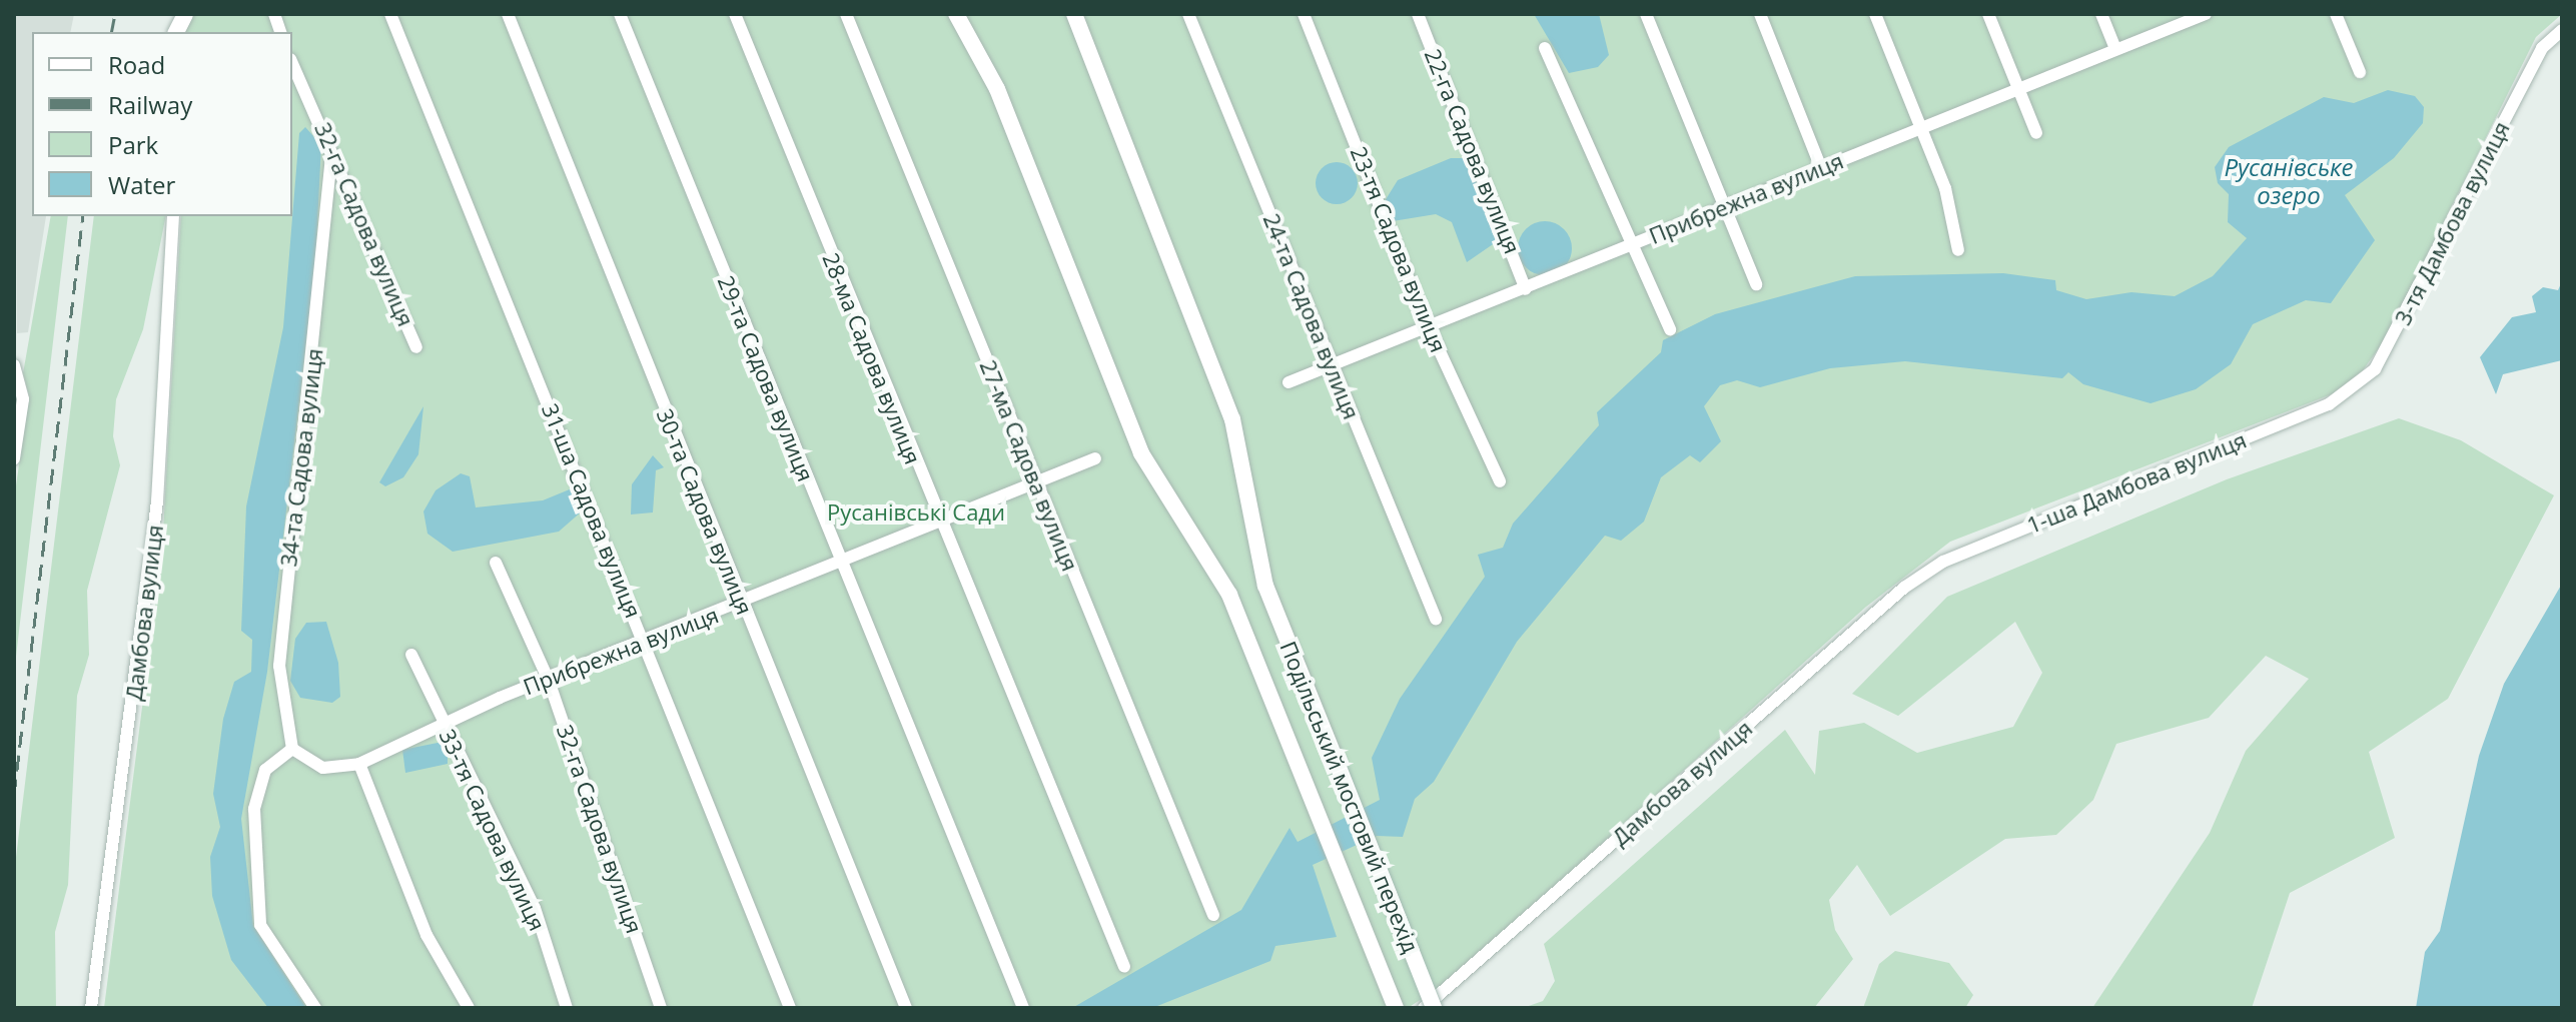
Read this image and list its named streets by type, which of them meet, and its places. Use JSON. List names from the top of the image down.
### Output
{
  "streets": {
    "main road": ["Подільський мостовий перехід"],
    "street": [
      "22-га Садова вулиця",
      "Прибрежна вулиця",
      "3-тя Дамбова вулиця",
      "32-га Садова вулиця",
      "23-тя Садова вулиця",
      "24-та Садова вулиця",
      "28-ма Садова вулиця",
      "29-та Садова вулиця",
      "34-та Садова вулиця",
      "27-ма Садова вулиця",
      "1-ша Дамбова вулиця",
      "31-ша Садова вулиця",
      "30-та Садова вулиця",
      "Дамбова вулиця",
      "33-тя Садова вулиця"
    ]
  },
  "crossings": [
    ["22-га Садова вулиця", "Прибрежна вулиця"],
    ["Прибрежна вулиця", "32-га Садова вулиця"],
    ["Прибрежна вулиця", "23-тя Садова вулиця"],
    ["Прибрежна вулиця", "24-та Садова вулиця"],
    ["Прибрежна вулиця", "28-ма Садова вулиця"],
    ["Прибрежна вулиця", "29-та Садова вулиця"],
    ["Прибрежна вулиця", "34-та Садова вулиця"],
    ["Прибрежна вулиця", "27-ма Садова вулиця"],
    ["Прибрежна вулиця", "31-ша Садова вулиця"],
    ["Прибрежна вулиця", "30-та Садова вулиця"],
    ["Прибрежна вулиця", "33-тя Садова вулиця"],
    ["3-тя Дамбова вулиця", "1-ша Дамбова вулиця"],
    ["32-га Садова вулиця", "34-та Садова вулиця"],
    ["1-ша Дамбова вулиця", "Дамбова вулиця"]
  ],
  "water": ["Русанівське озеро"],
  "parks": ["Русанівські Сади"],
  "legend": [
    "Road",
    "Railway",
    "Park",
    "Water"
  ]
}
